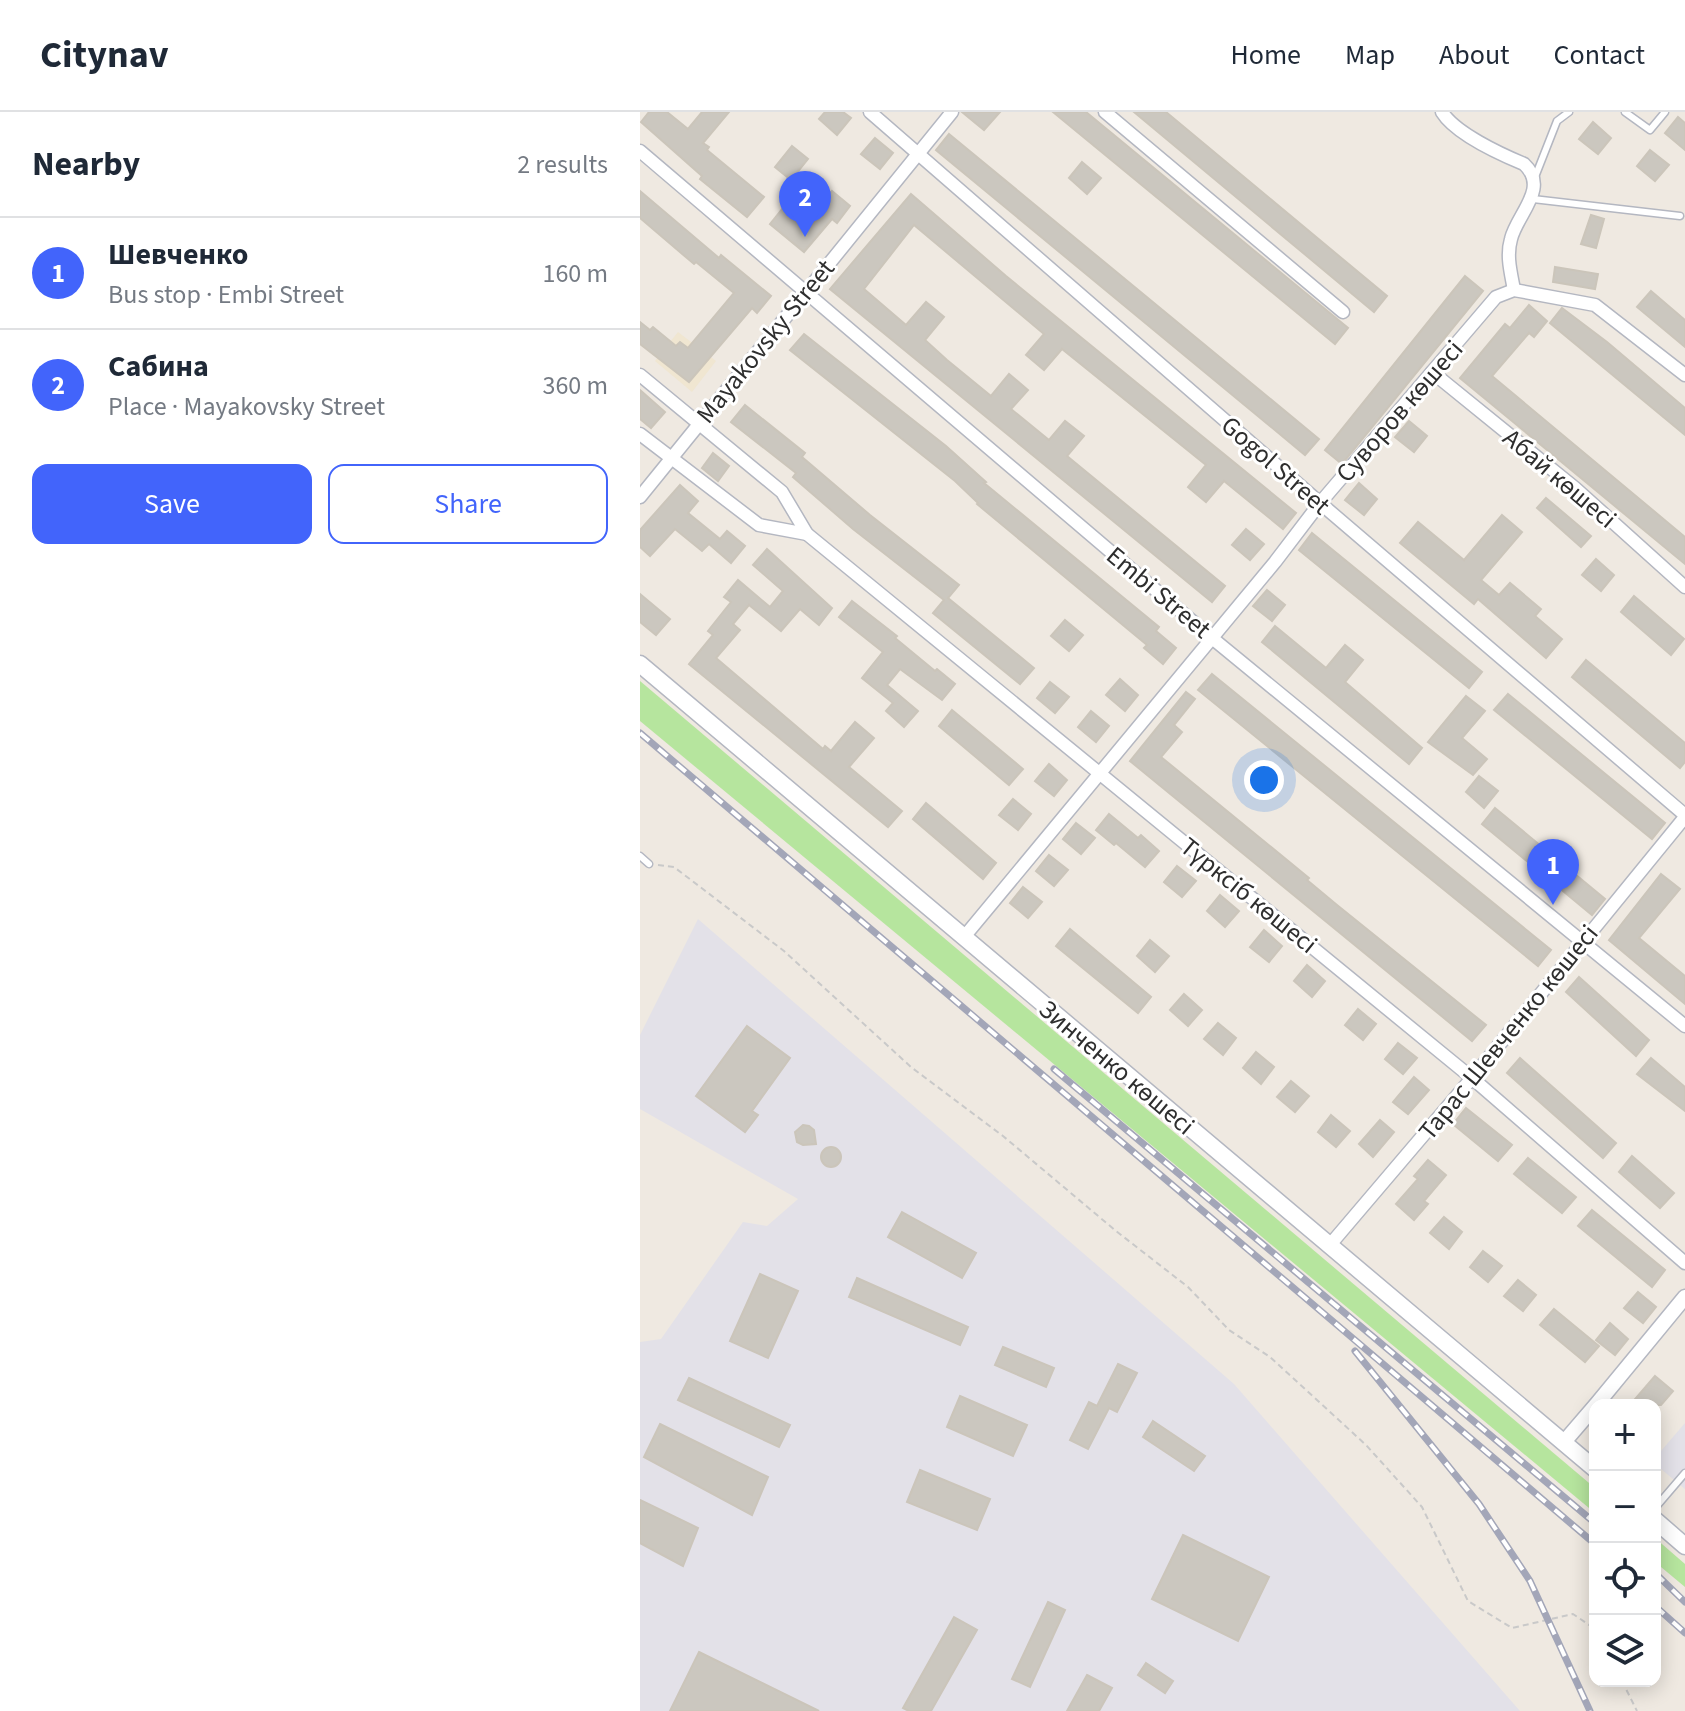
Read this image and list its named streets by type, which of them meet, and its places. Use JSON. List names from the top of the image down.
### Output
{
  "streets": {
    "main road": ["Зинченко көшесі"],
    "street": [
      "Mayakovsky Street",
      "Суворов көшесі",
      "Gogol Street",
      "Абай көшесі",
      "Embi Street",
      "Түрксіб көшесі",
      "Тарас Шевченко көшесі"
    ]
  },
  "crossings": [
    ["Mayakovsky Street", "Gogol Street"],
    ["Mayakovsky Street", "Embi Street"],
    ["Mayakovsky Street", "Түрксіб көшесі"],
    ["Суворов көшесі", "Gogol Street"],
    ["Суворов көшесі", "Абай көшесі"],
    ["Суворов көшесі", "Embi Street"],
    ["Суворов көшесі", "Түрксіб көшесі"],
    ["Суворов көшесі", "Зинченко көшесі"],
    ["Gogol Street", "Тарас Шевченко көшесі"],
    ["Embi Street", "Тарас Шевченко көшесі"],
    ["Түрксіб көшесі", "Тарас Шевченко көшесі"],
    ["Тарас Шевченко көшесі", "Зинченко көшесі"]
  ],
  "page": {
    "header": "Citynav",
    "nav": [
      "Home",
      "Map",
      "About",
      "Contact"
    ],
    "heading": ["Nearby", "2 results"],
    "pins": ["2", "1"],
    "list": [
      {
        "mark": "1",
        "name": "Шевченко",
        "note": "Bus stop · Embi Street",
        "value": "160 m"
      },
      {
        "mark": "2",
        "name": "Сабина",
        "note": "Place · Mayakovsky Street",
        "value": "360 m"
      }
    ],
    "buttons": ["Save", "Share"],
    "map_buttons": ["+", "−"]
  }
}
